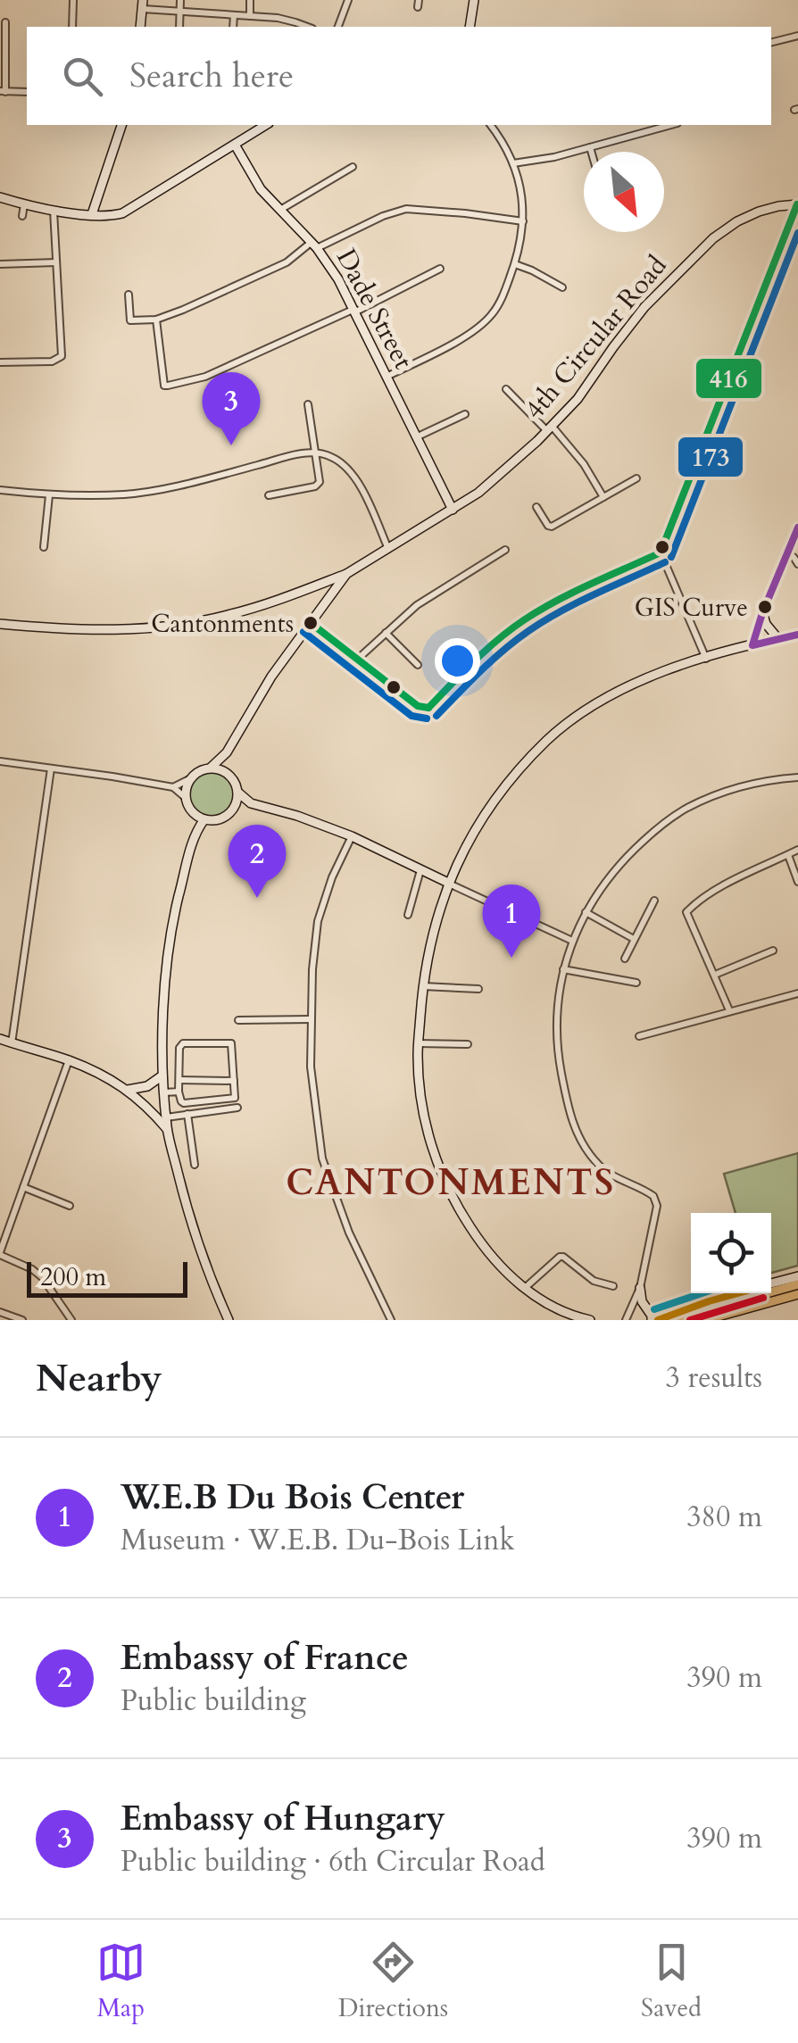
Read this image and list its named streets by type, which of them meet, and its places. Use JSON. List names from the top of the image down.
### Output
{
  "streets": {
    "street": ["Dade Street", "4th Circular Road"]
  },
  "crossings": [
    ["Dade Street", "4th Circular Road"]
  ],
  "districts": ["CANTONMENTS"],
  "places": ["GIS Curve", "Cantonments"],
  "lines": [
    "transit line 416",
    "transit line 173",
    "transit line 2",
    "transit line 3"
  ],
  "scale_bar": "200 m",
  "north": "bottom right",
  "page": {
    "search": "Search here",
    "pins": ["3", "2", "1"],
    "scale": "200 m",
    "heading": ["Nearby", "3 results"],
    "list": [
      {
        "mark": "1",
        "name": "W.E.B Du Bois Center",
        "note": "Museum · W.E.B. Du-Bois Link",
        "value": "380 m"
      },
      {
        "mark": "2",
        "name": "Embassy of France",
        "note": "Public building",
        "value": "390 m"
      },
      {
        "mark": "3",
        "name": "Embassy of Hungary",
        "note": "Public building · 6th Circular Road",
        "value": "390 m"
      }
    ],
    "nav": ["Map", "Directions", "Saved"]
  }
}
